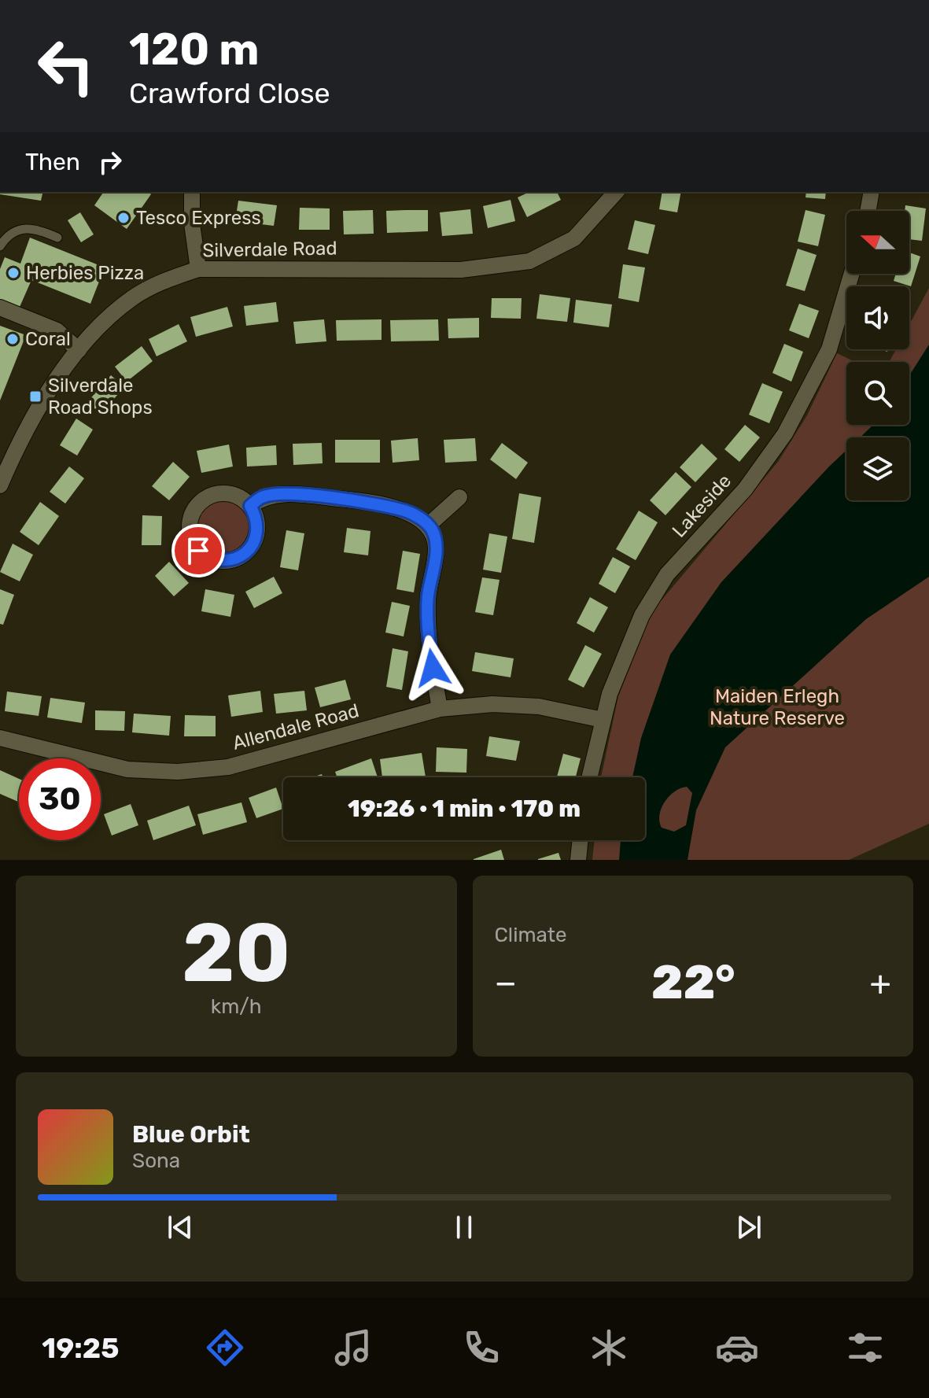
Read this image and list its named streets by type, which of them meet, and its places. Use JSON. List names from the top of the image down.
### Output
{
  "streets": {
    "street": ["Silverdale Road", "Lakeside", "Allendale Road"]
  },
  "crossings": [
    ["Lakeside", "Allendale Road"]
  ],
  "parks": ["Maiden Erlegh Nature Reserve"],
  "places": {
    "other": ["Tesco Express", "Herbies Pizza", "Coral"],
    "transit": ["Silverdale Road Shops"]
  },
  "north": "left",
  "page": {
    "turn": ["120 m", "Crawford Close"],
    "then": "Then",
    "limit": "30",
    "trip": "19:26 · 1 min · 170 m",
    "tile": [
      ["20", "km/h"],
      "Climate"
    ],
    "heat": ["−", "22°", "+"],
    "song": ["Blue Orbit", "Sona"],
    "tabs": "19:25"
  }
}
